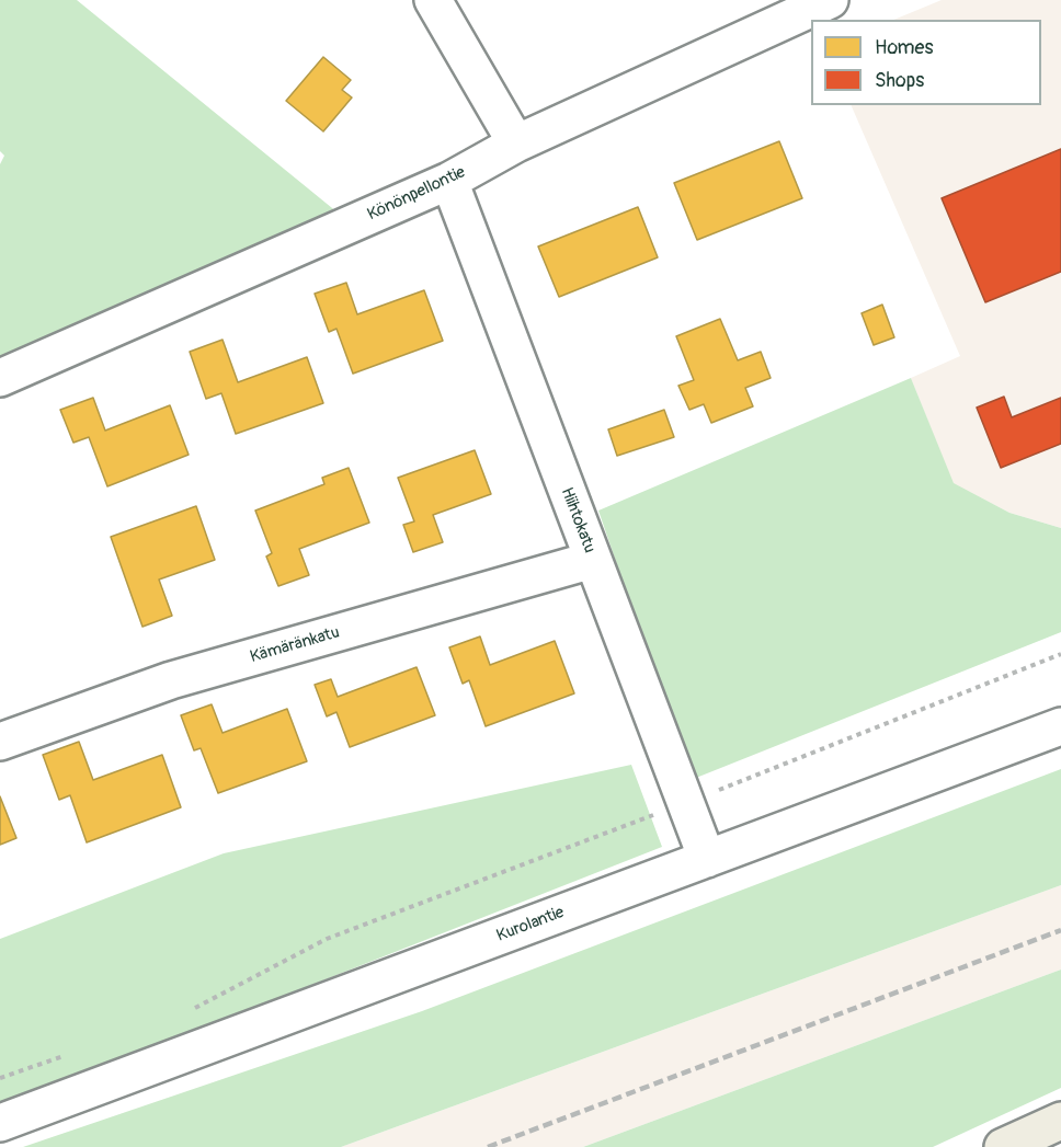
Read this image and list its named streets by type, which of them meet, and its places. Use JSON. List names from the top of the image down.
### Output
{
  "streets": {
    "street": [
      "Könönpellontie",
      "Hiihtokatu",
      "Kämäränkatu",
      "Kurolantie"
    ]
  },
  "crossings": [
    ["Könönpellontie", "Hiihtokatu"],
    ["Hiihtokatu", "Kämäränkatu"],
    ["Hiihtokatu", "Kurolantie"]
  ],
  "legend": ["Homes", "Shops"]
}
